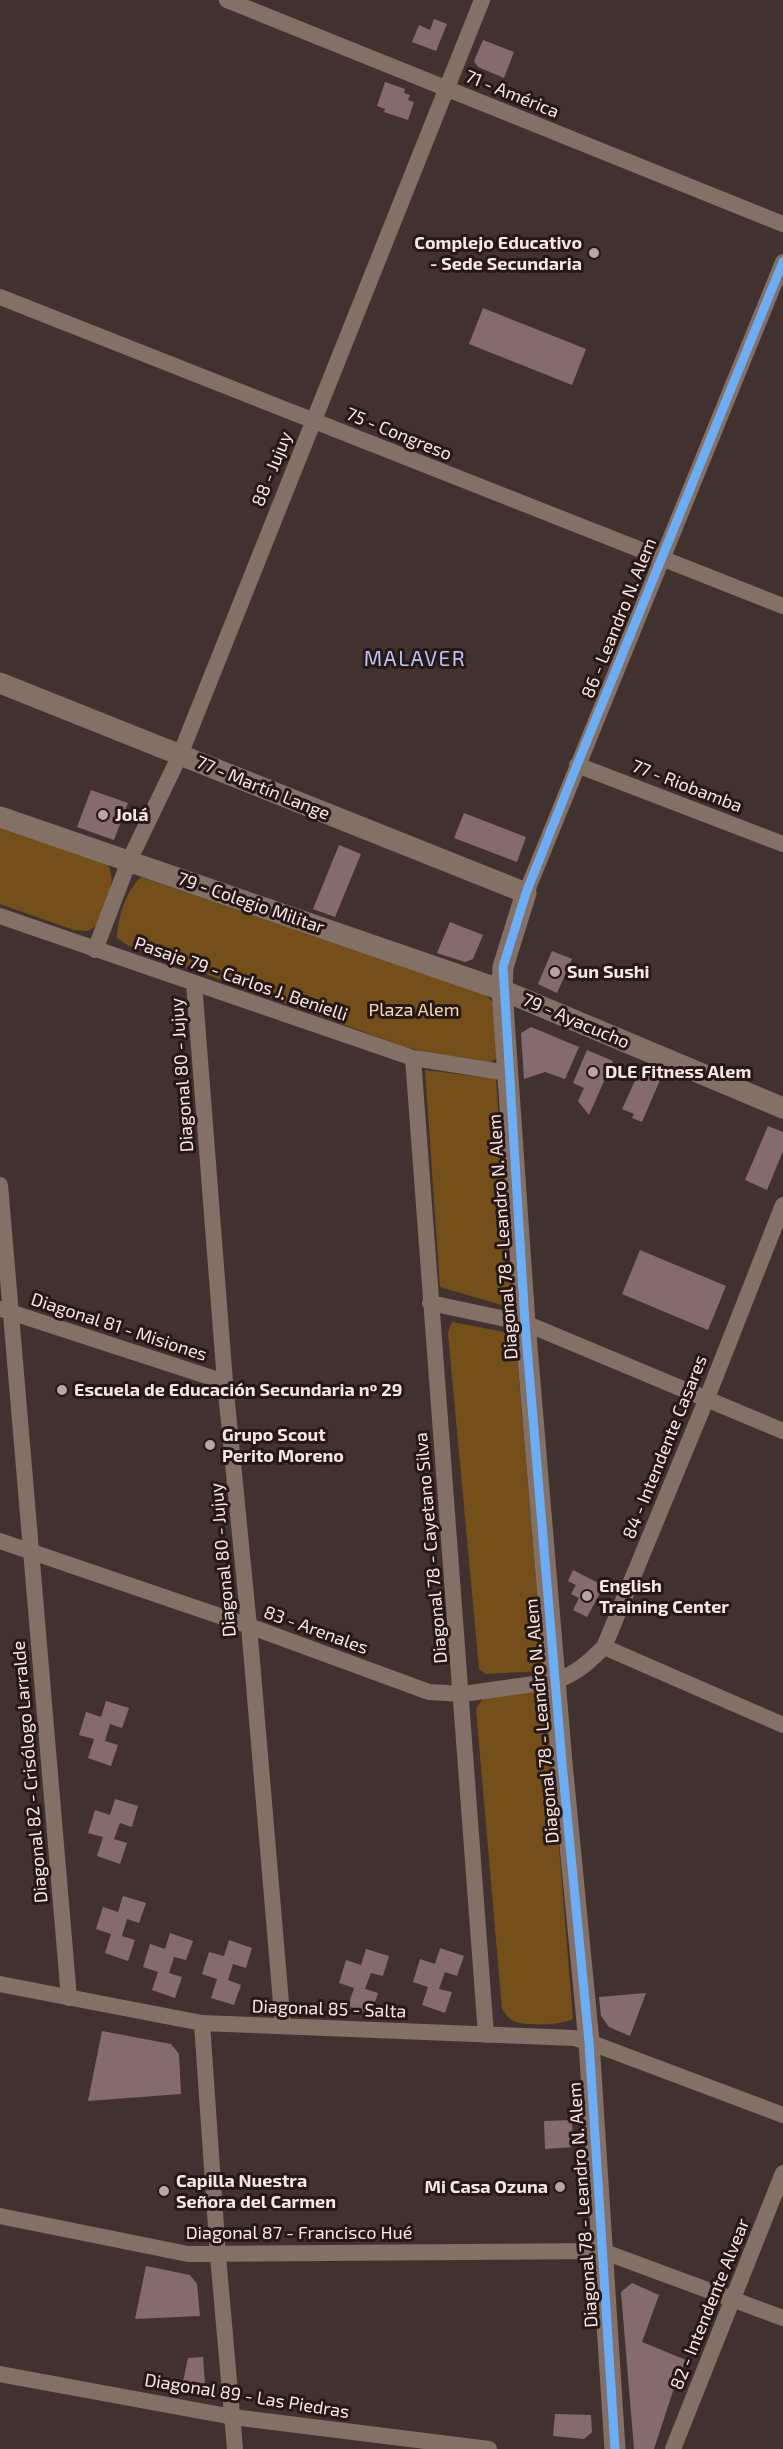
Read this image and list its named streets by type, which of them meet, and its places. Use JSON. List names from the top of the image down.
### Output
{
  "streets": {
    "street": [
      "71 - América",
      "75 - Congreso",
      "88 - Jujuy",
      "86 - Leandro N. Alem",
      "77 - Riobamba",
      "77 - Martín Lange",
      "79 - Colegio Militar",
      "Pasaje 79 - Carlos J. Benielli",
      "79 - Ayacucho",
      "Diagonal 80 - Jujuy",
      "Diagonal 78 - Leandro N. Alem",
      "Diagonal 81 - Misiones",
      "84 - Intendente Casares",
      "Diagonal 78 - Cayetano Silva",
      "83 - Arenales",
      "Diagonal 82 - Crisólogo Larralde",
      "Diagonal 85 - Salta",
      "Diagonal 87 - Francisco Hué",
      "82 - Intendente Alvear",
      "Diagonal 89 - Las Piedras"
    ]
  },
  "crossings": [
    ["71 - América", "88 - Jujuy"],
    ["75 - Congreso", "88 - Jujuy"],
    ["75 - Congreso", "86 - Leandro N. Alem"],
    ["88 - Jujuy", "77 - Martín Lange"],
    ["88 - Jujuy", "79 - Colegio Militar"],
    ["88 - Jujuy", "Pasaje 79 - Carlos J. Benielli"],
    ["86 - Leandro N. Alem", "77 - Riobamba"],
    ["86 - Leandro N. Alem", "77 - Martín Lange"],
    ["86 - Leandro N. Alem", "79 - Colegio Militar"],
    ["86 - Leandro N. Alem", "79 - Ayacucho"],
    ["86 - Leandro N. Alem", "Diagonal 78 - Leandro N. Alem"],
    ["79 - Colegio Militar", "79 - Ayacucho"],
    ["79 - Colegio Militar", "Diagonal 78 - Leandro N. Alem"],
    ["Pasaje 79 - Carlos J. Benielli", "Diagonal 80 - Jujuy"],
    ["Pasaje 79 - Carlos J. Benielli", "Diagonal 78 - Leandro N. Alem"],
    ["Pasaje 79 - Carlos J. Benielli", "Diagonal 78 - Cayetano Silva"],
    ["79 - Ayacucho", "Diagonal 78 - Leandro N. Alem"],
    ["Diagonal 80 - Jujuy", "Diagonal 81 - Misiones"],
    ["Diagonal 80 - Jujuy", "83 - Arenales"],
    ["Diagonal 80 - Jujuy", "Diagonal 85 - Salta"],
    ["Diagonal 78 - Leandro N. Alem", "84 - Intendente Casares"],
    ["Diagonal 78 - Leandro N. Alem", "83 - Arenales"],
    ["Diagonal 78 - Leandro N. Alem", "Diagonal 85 - Salta"],
    ["Diagonal 78 - Leandro N. Alem", "Diagonal 87 - Francisco Hué"],
    ["Diagonal 81 - Misiones", "Diagonal 82 - Crisólogo Larralde"],
    ["84 - Intendente Casares", "83 - Arenales"],
    ["Diagonal 78 - Cayetano Silva", "83 - Arenales"],
    ["Diagonal 78 - Cayetano Silva", "Diagonal 85 - Salta"],
    ["83 - Arenales", "Diagonal 82 - Crisólogo Larralde"],
    ["Diagonal 82 - Crisólogo Larralde", "Diagonal 85 - Salta"]
  ],
  "districts": ["MALAVER"],
  "parks": ["Plaza Alem"],
  "places": [
    "Complejo Educativo - Sede Secundaria",
    "Jolá",
    "Sun Sushi",
    "DLE Fitness Alem",
    "Escuela de Educación Secundaria nº 29",
    "Grupo Scout Perito Moreno",
    "English Training Center",
    "Mi Casa Ozuna",
    "Capilla Nuestra Señora del Carmen"
  ]
}
